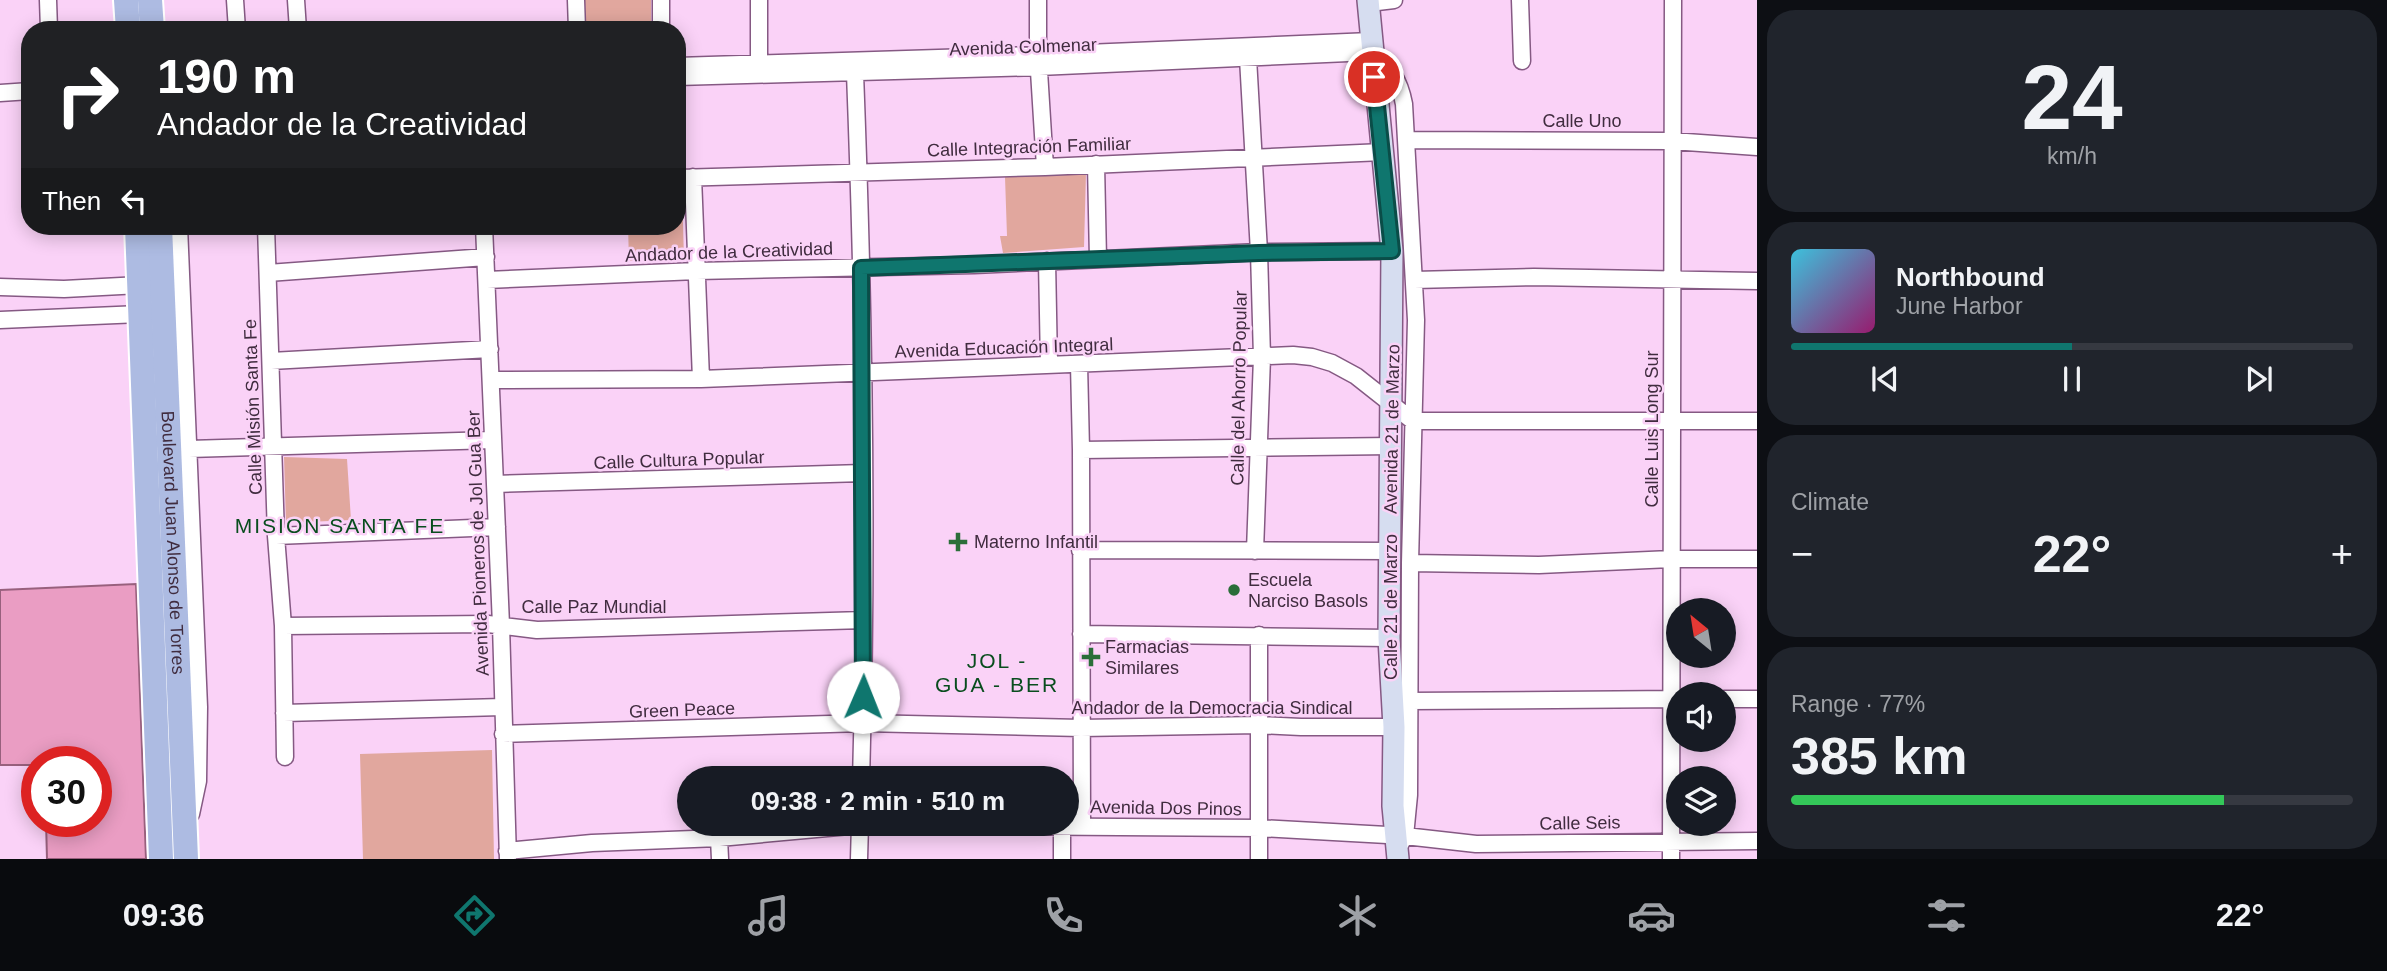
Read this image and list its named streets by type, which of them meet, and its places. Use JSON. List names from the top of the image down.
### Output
{
  "streets": {
    "main road": ["Boulevard Juan Alonso de Torres"],
    "street": [
      "Avenida Colmenar",
      "Calle Uno",
      "Calle Integración Familiar",
      "Andador de la Creatividad",
      "Avenida Educación Integral",
      "Calle del Ahorro Popular",
      "Calle Misión Santa Fe",
      "Avenida 21 de Marzo",
      "Calle Luis Long Sur",
      "Calle Cultura Popular",
      "Avenida Pioneros de Jol Gua Ber",
      "Calle Paz Mundial",
      "Calle 21 de Marzo",
      "Andador de la Democracia Sindical",
      "Green Peace",
      "Avenida Dos Pinos",
      "Calle Seis"
    ]
  },
  "crossings": [
    ["Avenida Colmenar", "Calle del Ahorro Popular"],
    ["Avenida Colmenar", "Avenida 21 de Marzo"],
    ["Avenida Colmenar", "Calle 21 de Marzo"],
    ["Calle Uno", "Calle Luis Long Sur"],
    ["Calle Uno", "Calle 21 de Marzo"],
    ["Calle Integración Familiar", "Calle del Ahorro Popular"],
    ["Calle Integración Familiar", "Avenida 21 de Marzo"],
    ["Andador de la Creatividad", "Calle del Ahorro Popular"],
    ["Andador de la Creatividad", "Avenida 21 de Marzo"],
    ["Andador de la Creatividad", "Avenida Pioneros de Jol Gua Ber"],
    ["Avenida Educación Integral", "Calle del Ahorro Popular"],
    ["Avenida Educación Integral", "Avenida 21 de Marzo"],
    ["Avenida Educación Integral", "Avenida Pioneros de Jol Gua Ber"],
    ["Avenida Educación Integral", "Calle 21 de Marzo"],
    ["Calle Misión Santa Fe", "Calle Paz Mundial"],
    ["Avenida 21 de Marzo", "Calle 21 de Marzo"],
    ["Avenida 21 de Marzo", "Andador de la Democracia Sindical"],
    ["Avenida 21 de Marzo", "Avenida Dos Pinos"],
    ["Avenida 21 de Marzo", "Calle Seis"],
    ["Calle Luis Long Sur", "Calle Seis"],
    ["Calle Cultura Popular", "Avenida Pioneros de Jol Gua Ber"],
    ["Avenida Pioneros de Jol Gua Ber", "Calle Paz Mundial"],
    ["Avenida Pioneros de Jol Gua Ber", "Green Peace"],
    ["Avenida Pioneros de Jol Gua Ber", "Avenida Dos Pinos"],
    ["Calle 21 de Marzo", "Avenida Dos Pinos"],
    ["Calle 21 de Marzo", "Calle Seis"],
    ["Andador de la Democracia Sindical", "Green Peace"],
    ["Avenida Dos Pinos", "Calle Seis"]
  ],
  "districts": ["MISION SANTA FE", "JOL - GUA - BER"],
  "places": {
    "health": ["Materno Infantil", "Farmacias Similares"],
    "other": ["Escuela Narciso Basols"]
  },
  "north": "top left",
  "page": {
    "tile": [
      ["24", "km/h"],
      "Climate",
      ["Range · 77%", "385 km"]
    ],
    "turn": ["190 m", "Andador de la Creatividad"],
    "then": "Then",
    "song": ["Northbound", "June Harbor"],
    "heat": ["−", "22°", "+"],
    "limit": "30",
    "trip": "09:38 · 2 min · 510 m",
    "tabs": ["09:36", "22°"]
  }
}
